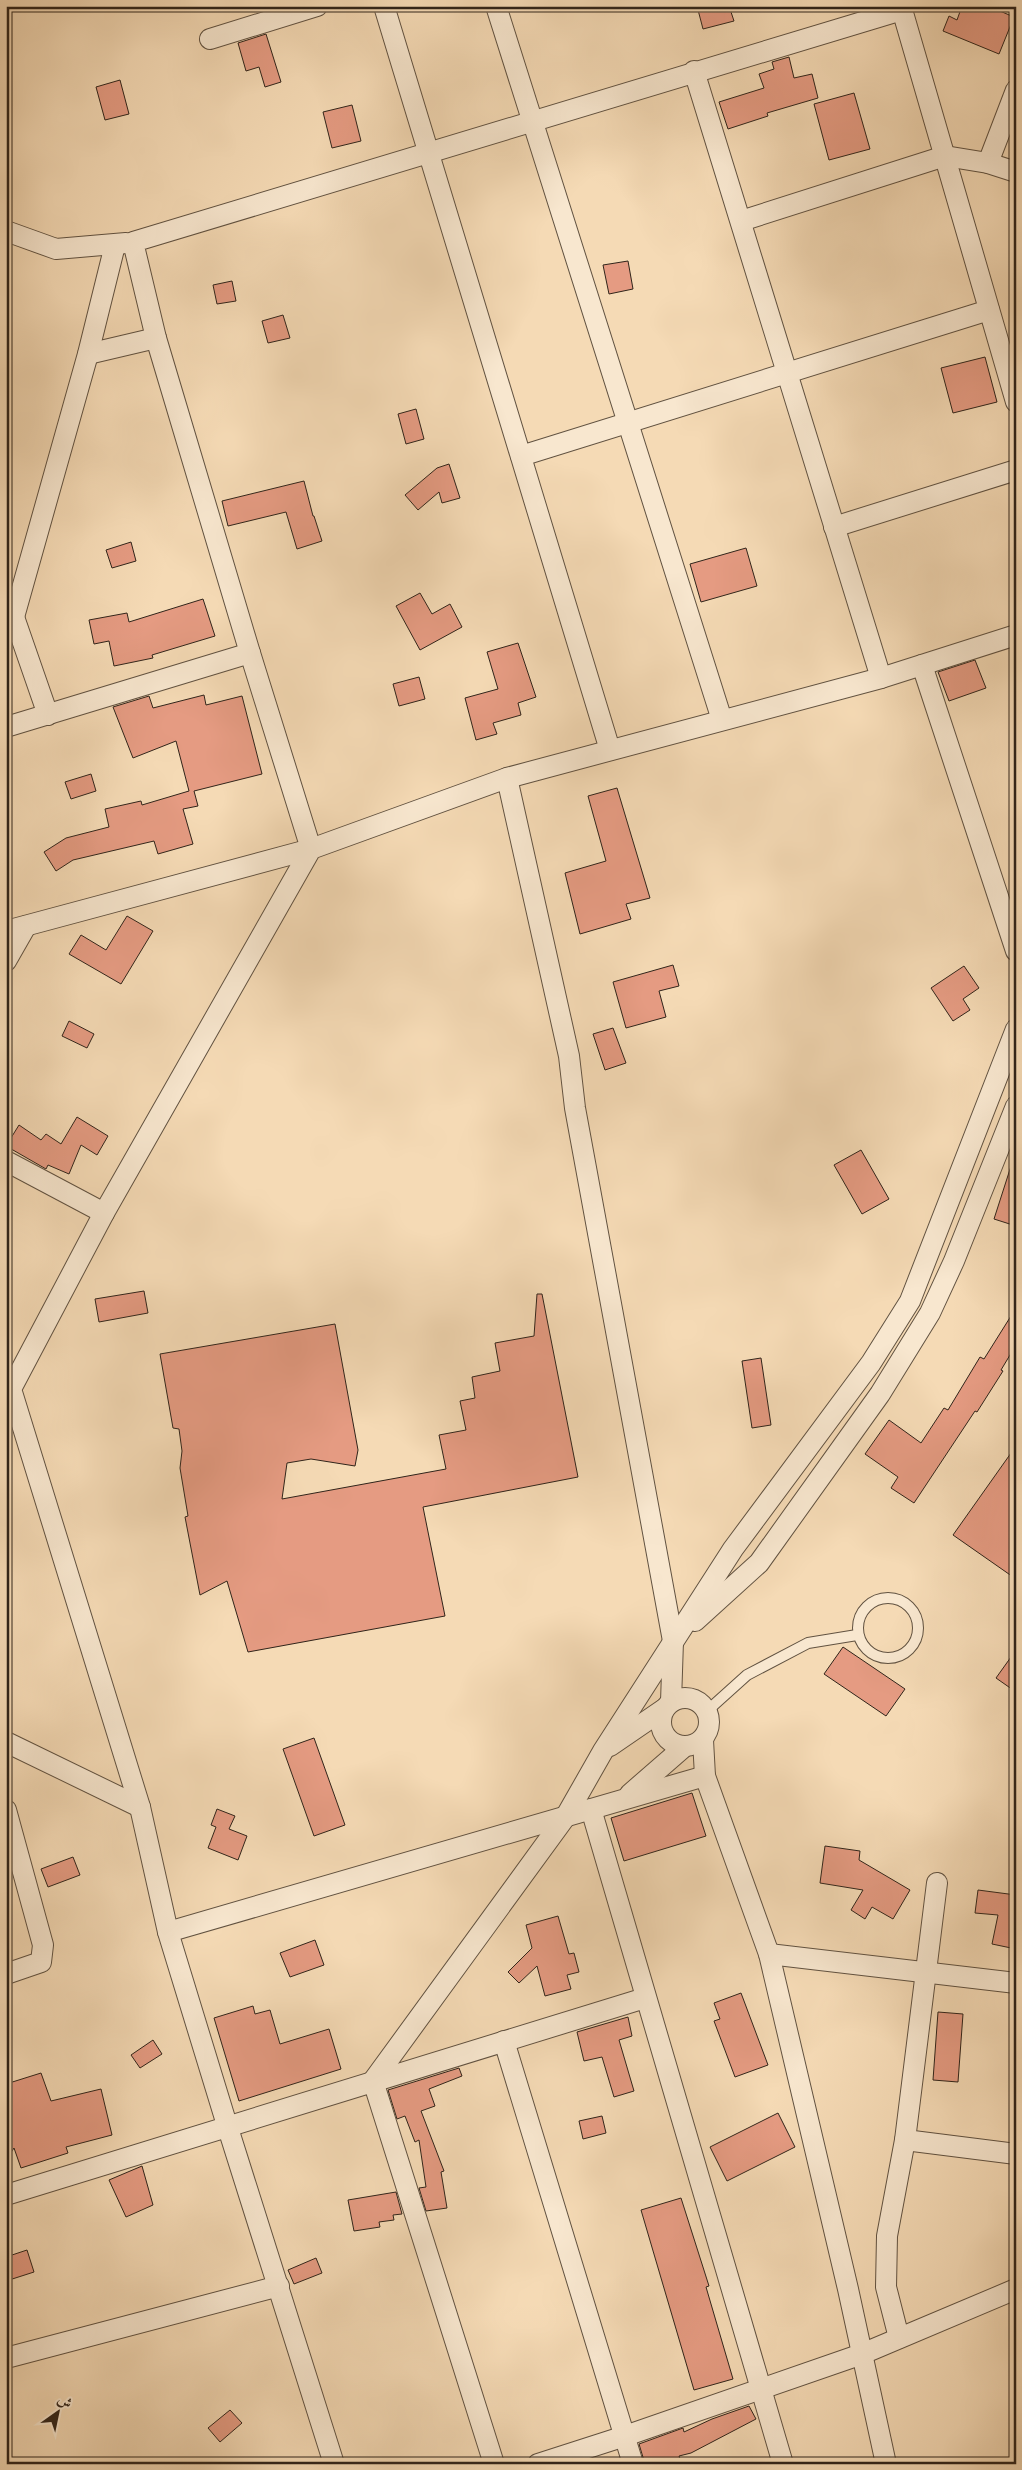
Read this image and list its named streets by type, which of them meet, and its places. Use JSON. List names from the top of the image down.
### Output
{
  "north": "top right"
}
